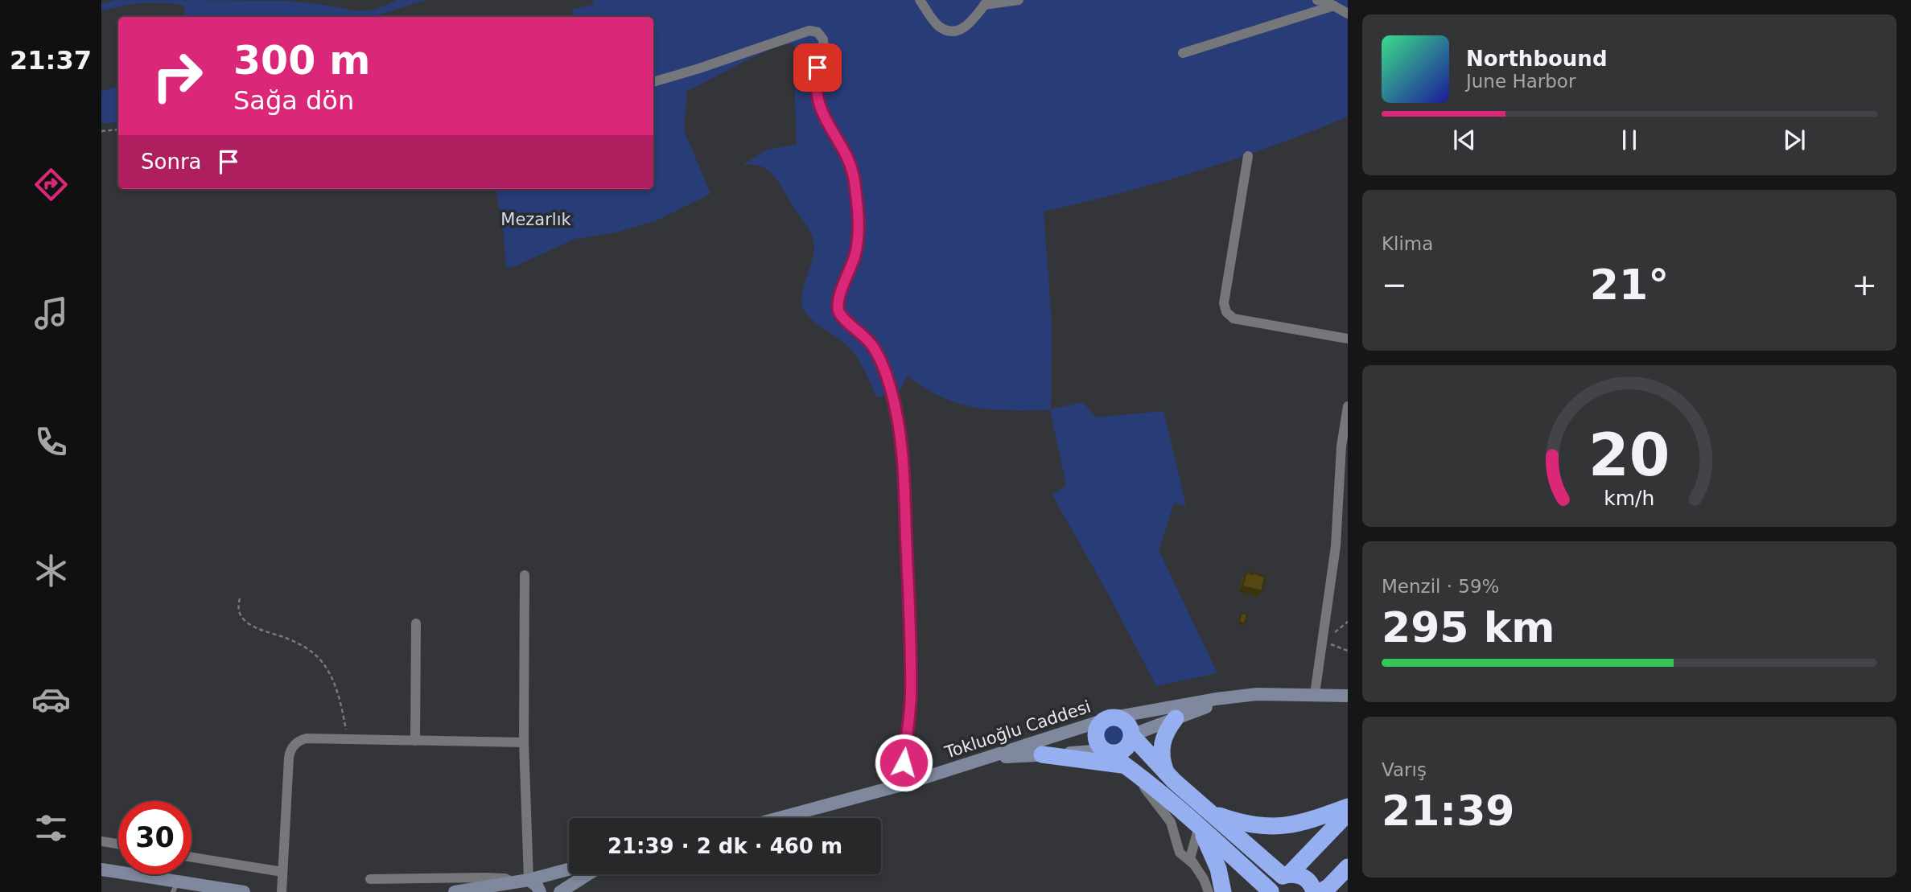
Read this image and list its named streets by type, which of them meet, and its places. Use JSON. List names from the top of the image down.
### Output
{
  "streets": {
    "street": ["Tokluoğlu Caddesi"]
  },
  "parks": ["Mezarlık"],
  "page": {
    "tabs": "21:37",
    "turn": ["300 m", "Sağa dön"],
    "song": ["Northbound", "June Harbor"],
    "then": "Sonra",
    "tile": [
      "Klima",
      ["Menzil · 59%", "295 km"],
      ["Varış", "21:39"]
    ],
    "heat": ["−", "21°", "+"],
    "limit": "30",
    "trip": "21:39 · 2 dk · 460 m",
    "gauge": ["20", "km/h"]
  }
}
